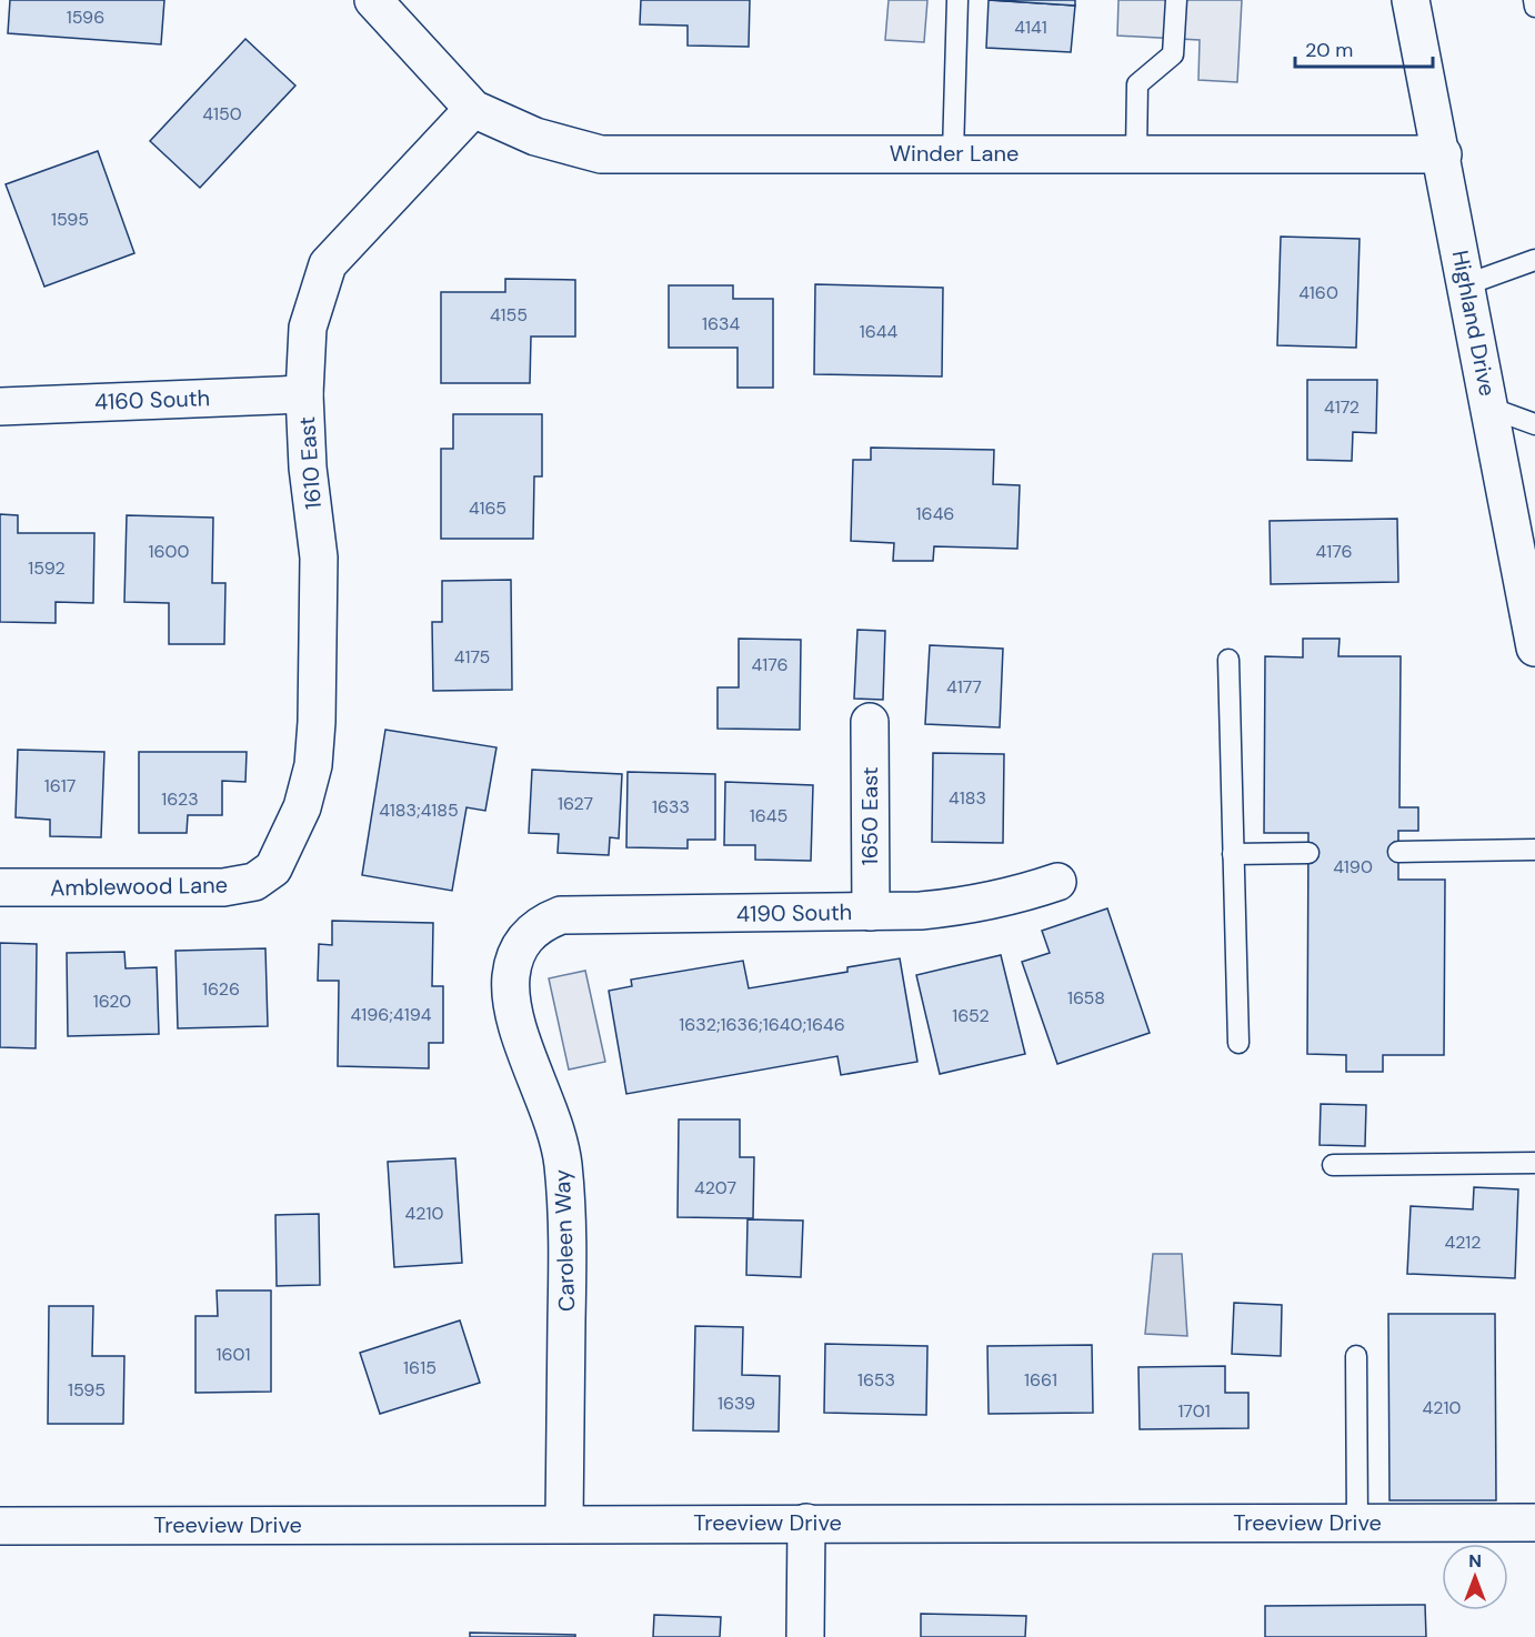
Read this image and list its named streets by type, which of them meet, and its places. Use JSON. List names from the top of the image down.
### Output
{
  "streets": {
    "street": [
      "Winder Lane",
      "Highland Drive",
      "4160 South",
      "1610 East",
      "1650 East",
      "Amblewood Lane",
      "4190 South",
      "Caroleen Way",
      "Treeview Drive"
    ]
  },
  "crossings": [
    ["Winder Lane", "Highland Drive"],
    ["Winder Lane", "1610 East"],
    ["4160 South", "1610 East"],
    ["1610 East", "Amblewood Lane"],
    ["1650 East", "4190 South"],
    ["4190 South", "Caroleen Way"],
    ["Caroleen Way", "Treeview Drive"]
  ],
  "house_numbers": [
    "1596",
    "4141",
    "4150",
    "1595",
    "4160",
    "4155",
    "1634",
    "1644",
    "4172",
    "4165",
    "1646",
    "1600",
    "4176",
    "1592",
    "4175",
    "4176",
    "4177",
    "1617",
    "4183",
    "1623",
    "1627",
    "1633",
    "4183;4185",
    "1645",
    "4190",
    "1626",
    "1658",
    "1620",
    "4196;4194",
    "1652",
    "1632;1636;1640;1646",
    "4207",
    "4210",
    "4212",
    "1601",
    "1615",
    "1653",
    "1661",
    "1595",
    "1639",
    "4210",
    "1701"
  ],
  "scale_bar": "20 m",
  "north": "top"
}
